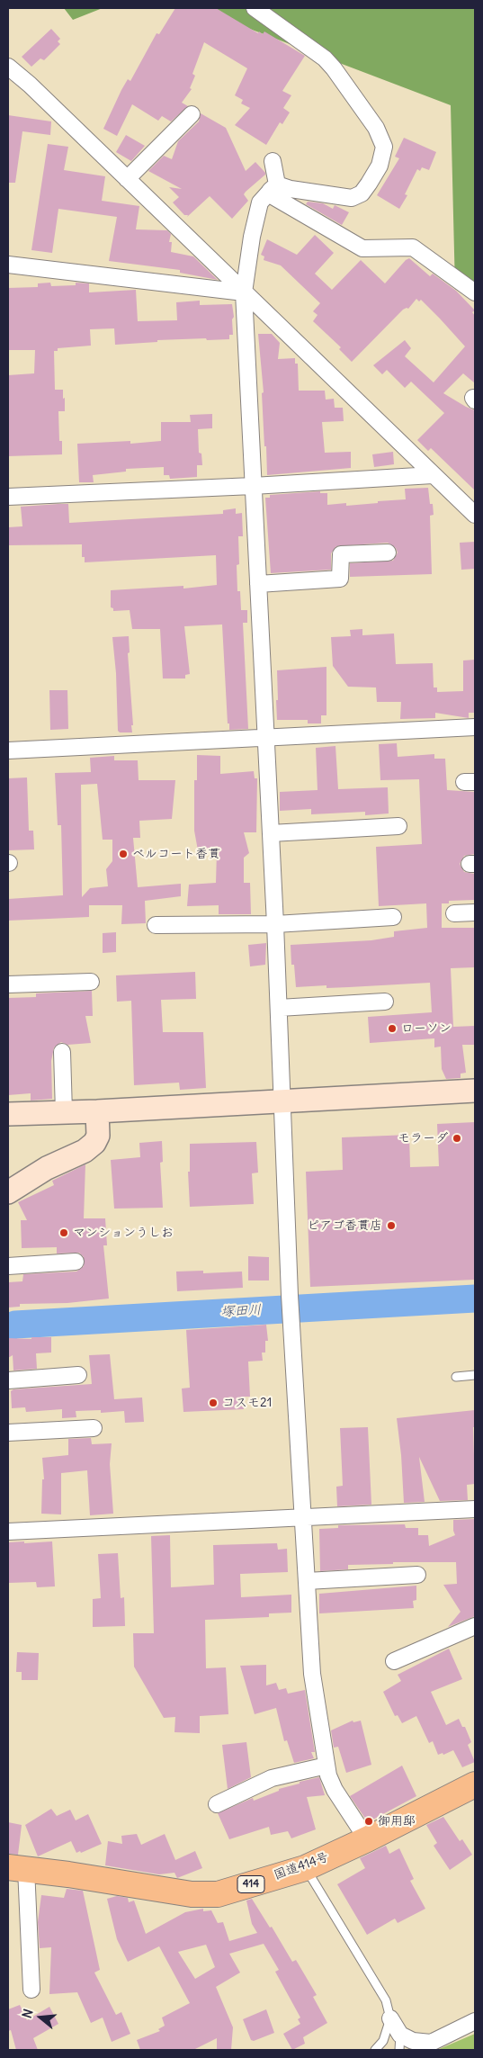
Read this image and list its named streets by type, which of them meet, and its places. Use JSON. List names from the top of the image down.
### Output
{
  "streets": {
    "highway": ["国道414号", "414"]
  },
  "water": ["塚田川"],
  "places": [
    "ベルコート香貫",
    "ローソン",
    "モラーダ",
    "ピアゴ香貫店",
    "マンションうしお",
    "コスモ21",
    "御用邸"
  ],
  "north": "left"
}
